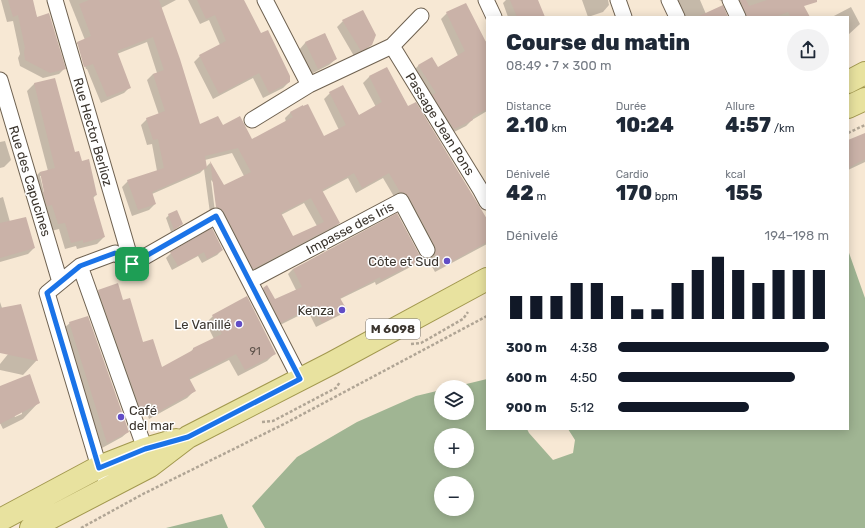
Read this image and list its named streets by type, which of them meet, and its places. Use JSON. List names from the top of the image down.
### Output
{
  "streets": {
    "main road": ["M 6098"],
    "street": [
      "Passage Jean Pons",
      "Rue Hector Berlioz",
      "Rue des Capucines",
      "Impasse des Iris"
    ]
  },
  "places": [
    "Côte et Sud",
    "Kenza",
    "Le Vanillé",
    "Café del mar"
  ],
  "house_numbers": ["91"],
  "page": {
    "heading": ["Course du matin", "08:49 · 7 × 300 m"],
    "stats": [
      ["Distance", "2.10 km"],
      ["Durée", "10:24"],
      ["Allure", "4:57 /km"],
      ["Dénivelé", "42 m"],
      ["Cardio", "170 bpm"],
      ["kcal", "155"]
    ],
    "chart": ["Dénivelé", "194–198 m"],
    "list": [
      {
        "name": "300 m",
        "note": "4:38"
      },
      {
        "name": "600 m",
        "note": "4:50"
      },
      {
        "name": "900 m",
        "note": "5:12"
      }
    ],
    "map_buttons": ["+", "−"]
  }
}
